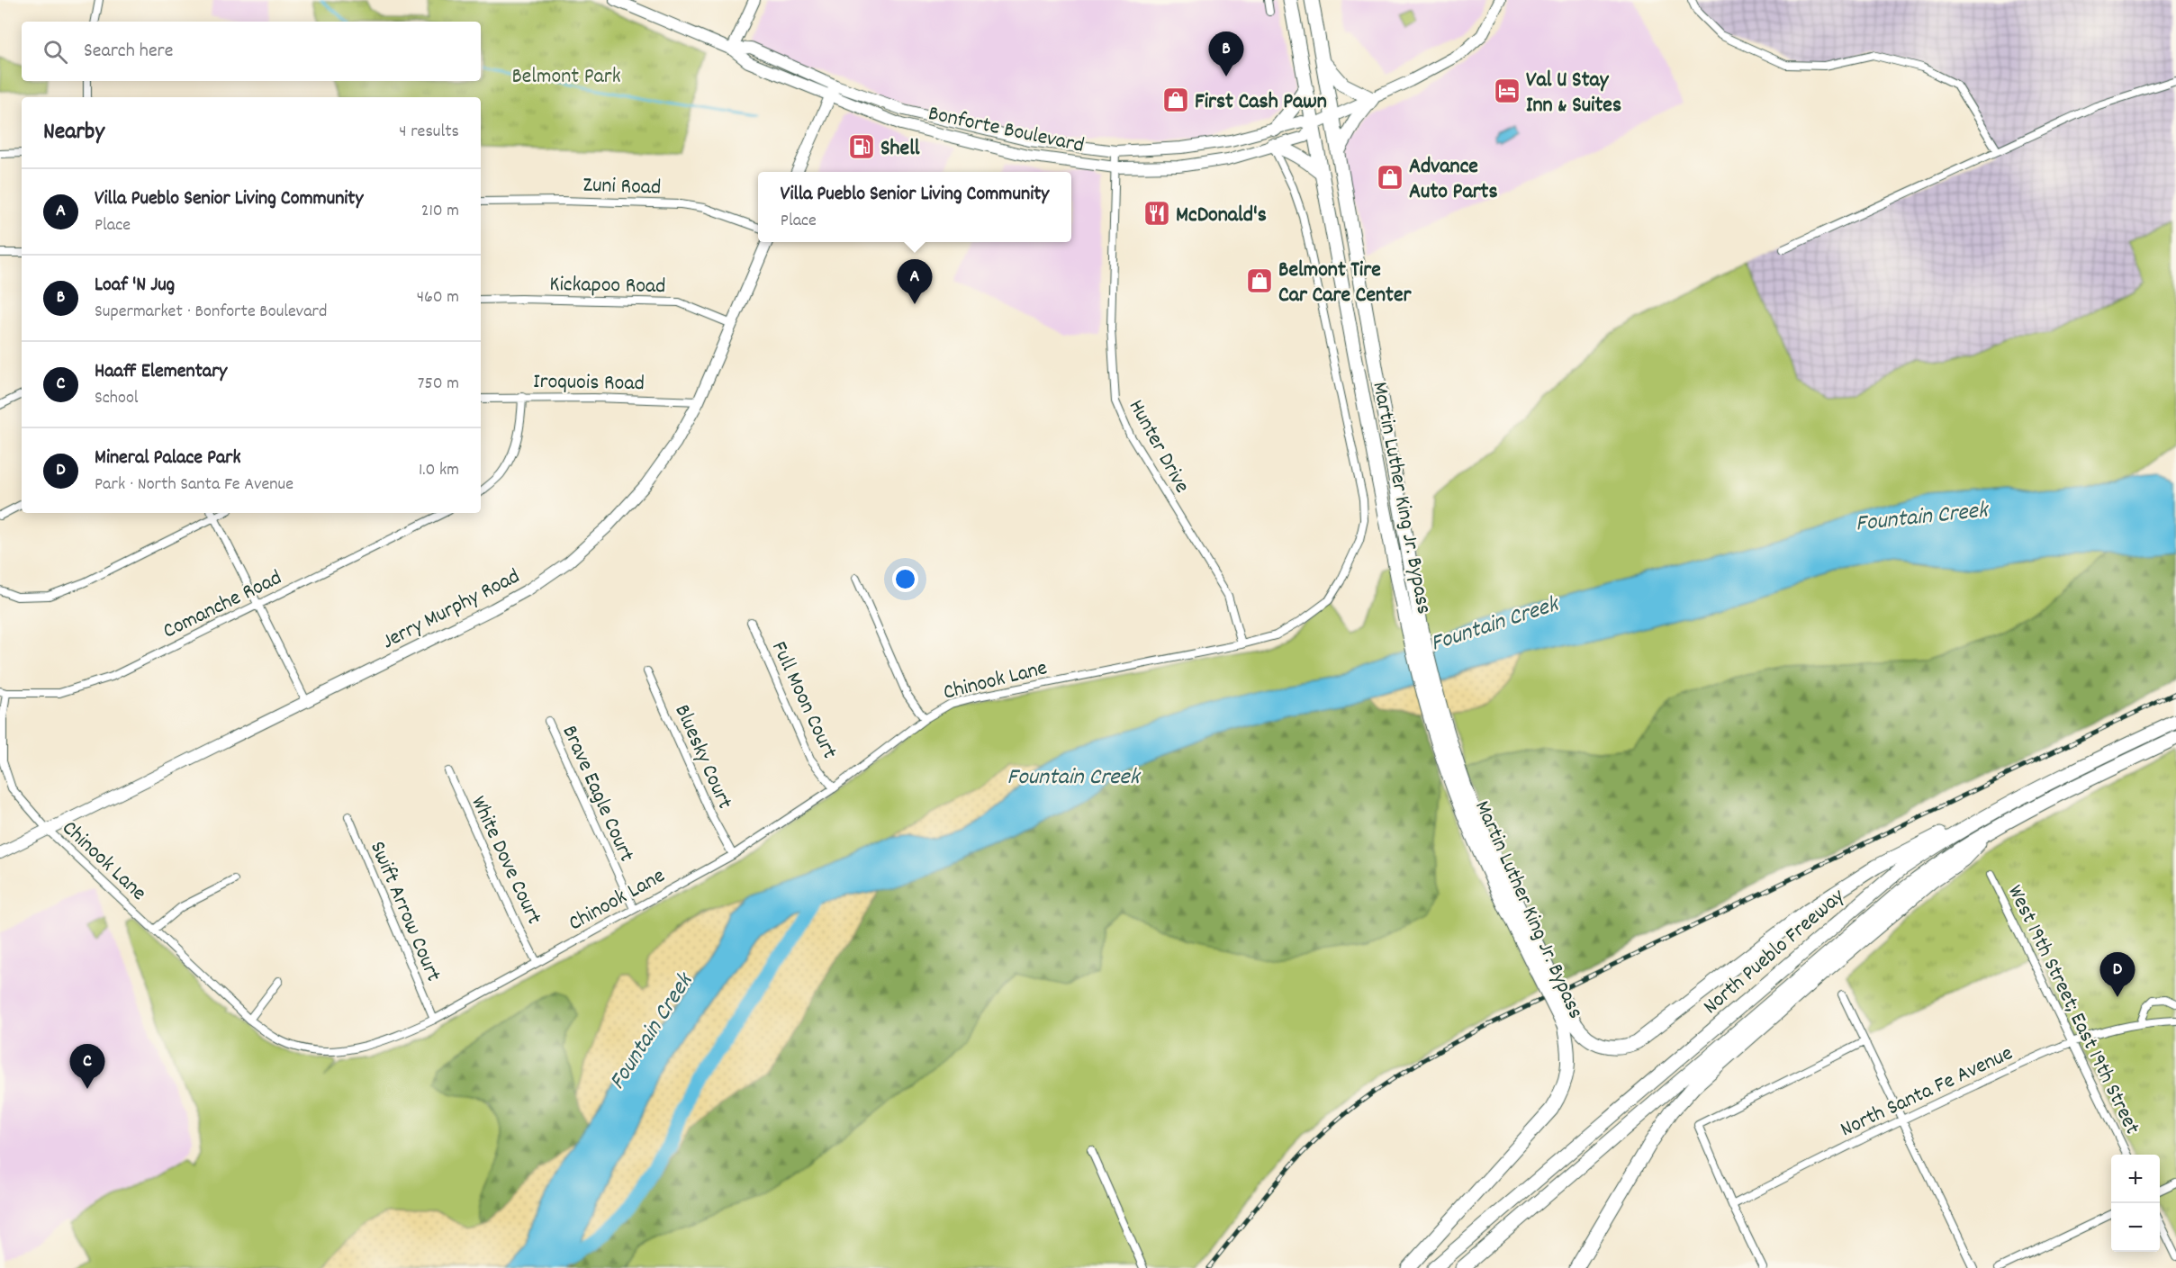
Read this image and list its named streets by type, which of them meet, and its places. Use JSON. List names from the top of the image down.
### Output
{
  "streets": {
    "highway": ["Martin Luther King Jr. Bypass", "North Pueblo Freeway"],
    "main road": ["Bonforte Boulevard", "Jerry Murphy Road"],
    "street": [
      "Zuni Road",
      "Kickapoo Road",
      "Iroquois Road",
      "Hunter Drive",
      "Comanche Road",
      "Chinook Lane",
      "Full Moon Court",
      "Bluesky Court",
      "Brave Eagle Court",
      "White Dove Court",
      "Swift Arrow Court",
      "West 19th Street; East 19th Street",
      "North Santa Fe Avenue"
    ]
  },
  "crossings": [
    ["Bonforte Boulevard", "Hunter Drive"],
    ["Bonforte Boulevard", "Martin Luther King Jr. Bypass"],
    ["Bonforte Boulevard", "Chinook Lane"],
    ["Kickapoo Road", "Jerry Murphy Road"],
    ["Iroquois Road", "Jerry Murphy Road"],
    ["Hunter Drive", "Chinook Lane"],
    ["Comanche Road", "Chinook Lane"],
    ["Jerry Murphy Road", "Chinook Lane"],
    ["Chinook Lane", "Full Moon Court"],
    ["Chinook Lane", "Bluesky Court"],
    ["Chinook Lane", "Brave Eagle Court"],
    ["Chinook Lane", "White Dove Court"],
    ["Chinook Lane", "Swift Arrow Court"],
    ["West 19th Street; East 19th Street", "North Santa Fe Avenue"]
  ],
  "water": ["Fountain Creek"],
  "parks": ["Belmont Park"],
  "places": {
    "hotel": ["Val U Stay Inn & Suites"],
    "shop": ["First Cash Pawn", "Advance Auto Parts", "Belmont Tire Car Care Center"],
    "fuel station": ["Shell"],
    "restaurant": ["McDonald's"]
  },
  "page": {
    "search": "Search here",
    "pins": [
      "B",
      "A",
      "D",
      "C"
    ],
    "heading": ["Nearby", "4 results"],
    "list": [
      {
        "mark": "A",
        "name": "Villa Pueblo Senior Living Community",
        "note": "Place",
        "value": "210 m"
      },
      {
        "mark": "B",
        "name": "Loaf 'N Jug",
        "note": "Supermarket · Bonforte Boulevard",
        "value": "460 m"
      },
      {
        "mark": "C",
        "name": "Haaff Elementary",
        "note": "School",
        "value": "750 m"
      },
      {
        "mark": "D",
        "name": "Mineral Palace Park",
        "note": "Park · North Santa Fe Avenue",
        "value": "1.0 km"
      }
    ],
    "popup": ["Villa Pueblo Senior Living Community", "Place"],
    "map_buttons": ["+", "−"]
  }
}
